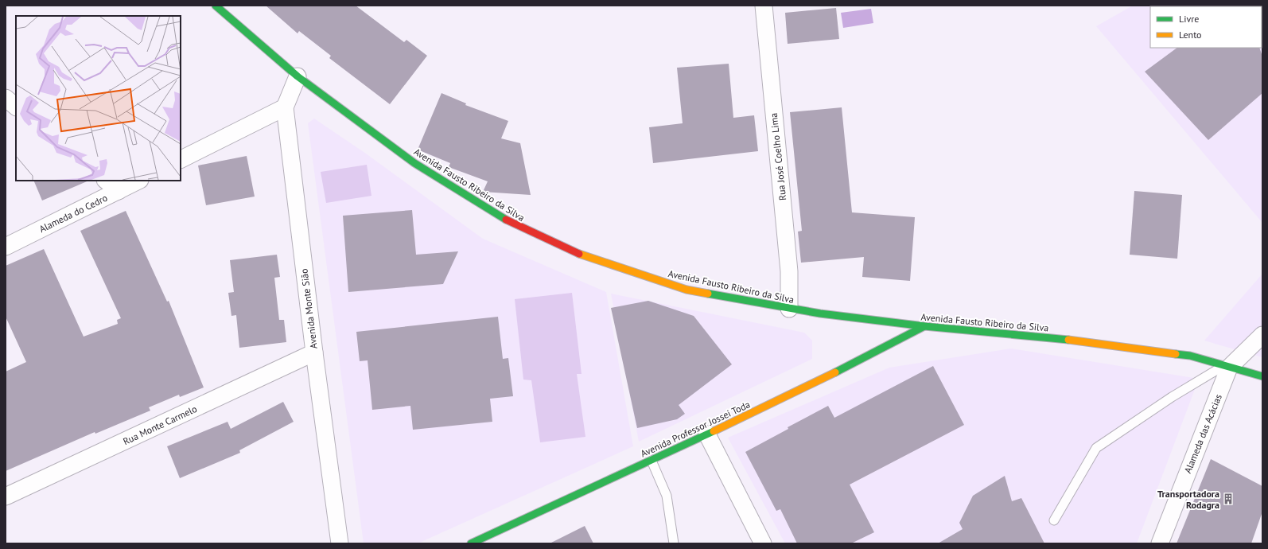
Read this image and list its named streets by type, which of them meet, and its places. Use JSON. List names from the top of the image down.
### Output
{
  "streets": {
    "main road": ["Avenida Fausto Ribeiro da Silva", "Avenida Professor Jossei Toda"],
    "street": [
      "Rua José Coelho Lima",
      "Alameda do Cedro",
      "Avenida Monte Sião",
      "Rua Monte Carmelo",
      "Alameda das Acácias"
    ]
  },
  "crossings": [
    ["Rua José Coelho Lima", "Avenida Fausto Ribeiro da Silva"],
    ["Avenida Fausto Ribeiro da Silva", "Avenida Monte Sião"],
    ["Avenida Fausto Ribeiro da Silva", "Avenida Professor Jossei Toda"],
    ["Avenida Fausto Ribeiro da Silva", "Alameda das Acácias"],
    ["Avenida Monte Sião", "Rua Monte Carmelo"]
  ],
  "places": {
    "building": ["Transportadora Rodagra"]
  },
  "legend": ["Livre", "Lento"]
}
